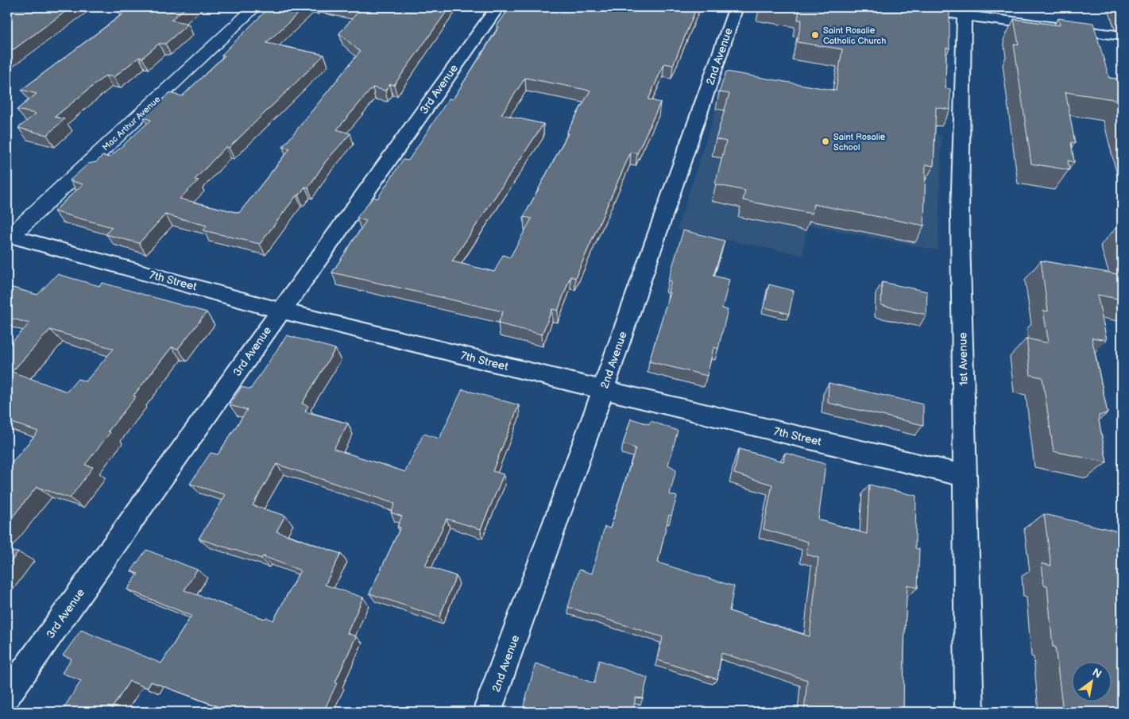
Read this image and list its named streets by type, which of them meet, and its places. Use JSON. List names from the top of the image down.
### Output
{
  "streets": {
    "street": [
      "2nd Avenue",
      "3rd Avenue",
      "Mac Arthur Avenue",
      "7th Street",
      "1st Avenue"
    ]
  },
  "crossings": [
    ["2nd Avenue", "7th Street"],
    ["3rd Avenue", "7th Street"],
    ["Mac Arthur Avenue", "7th Street"],
    ["7th Street", "1st Avenue"]
  ],
  "places": ["Saint Rosalie Catholic Church", "Saint Rosalie School"],
  "north": "top right"
}
